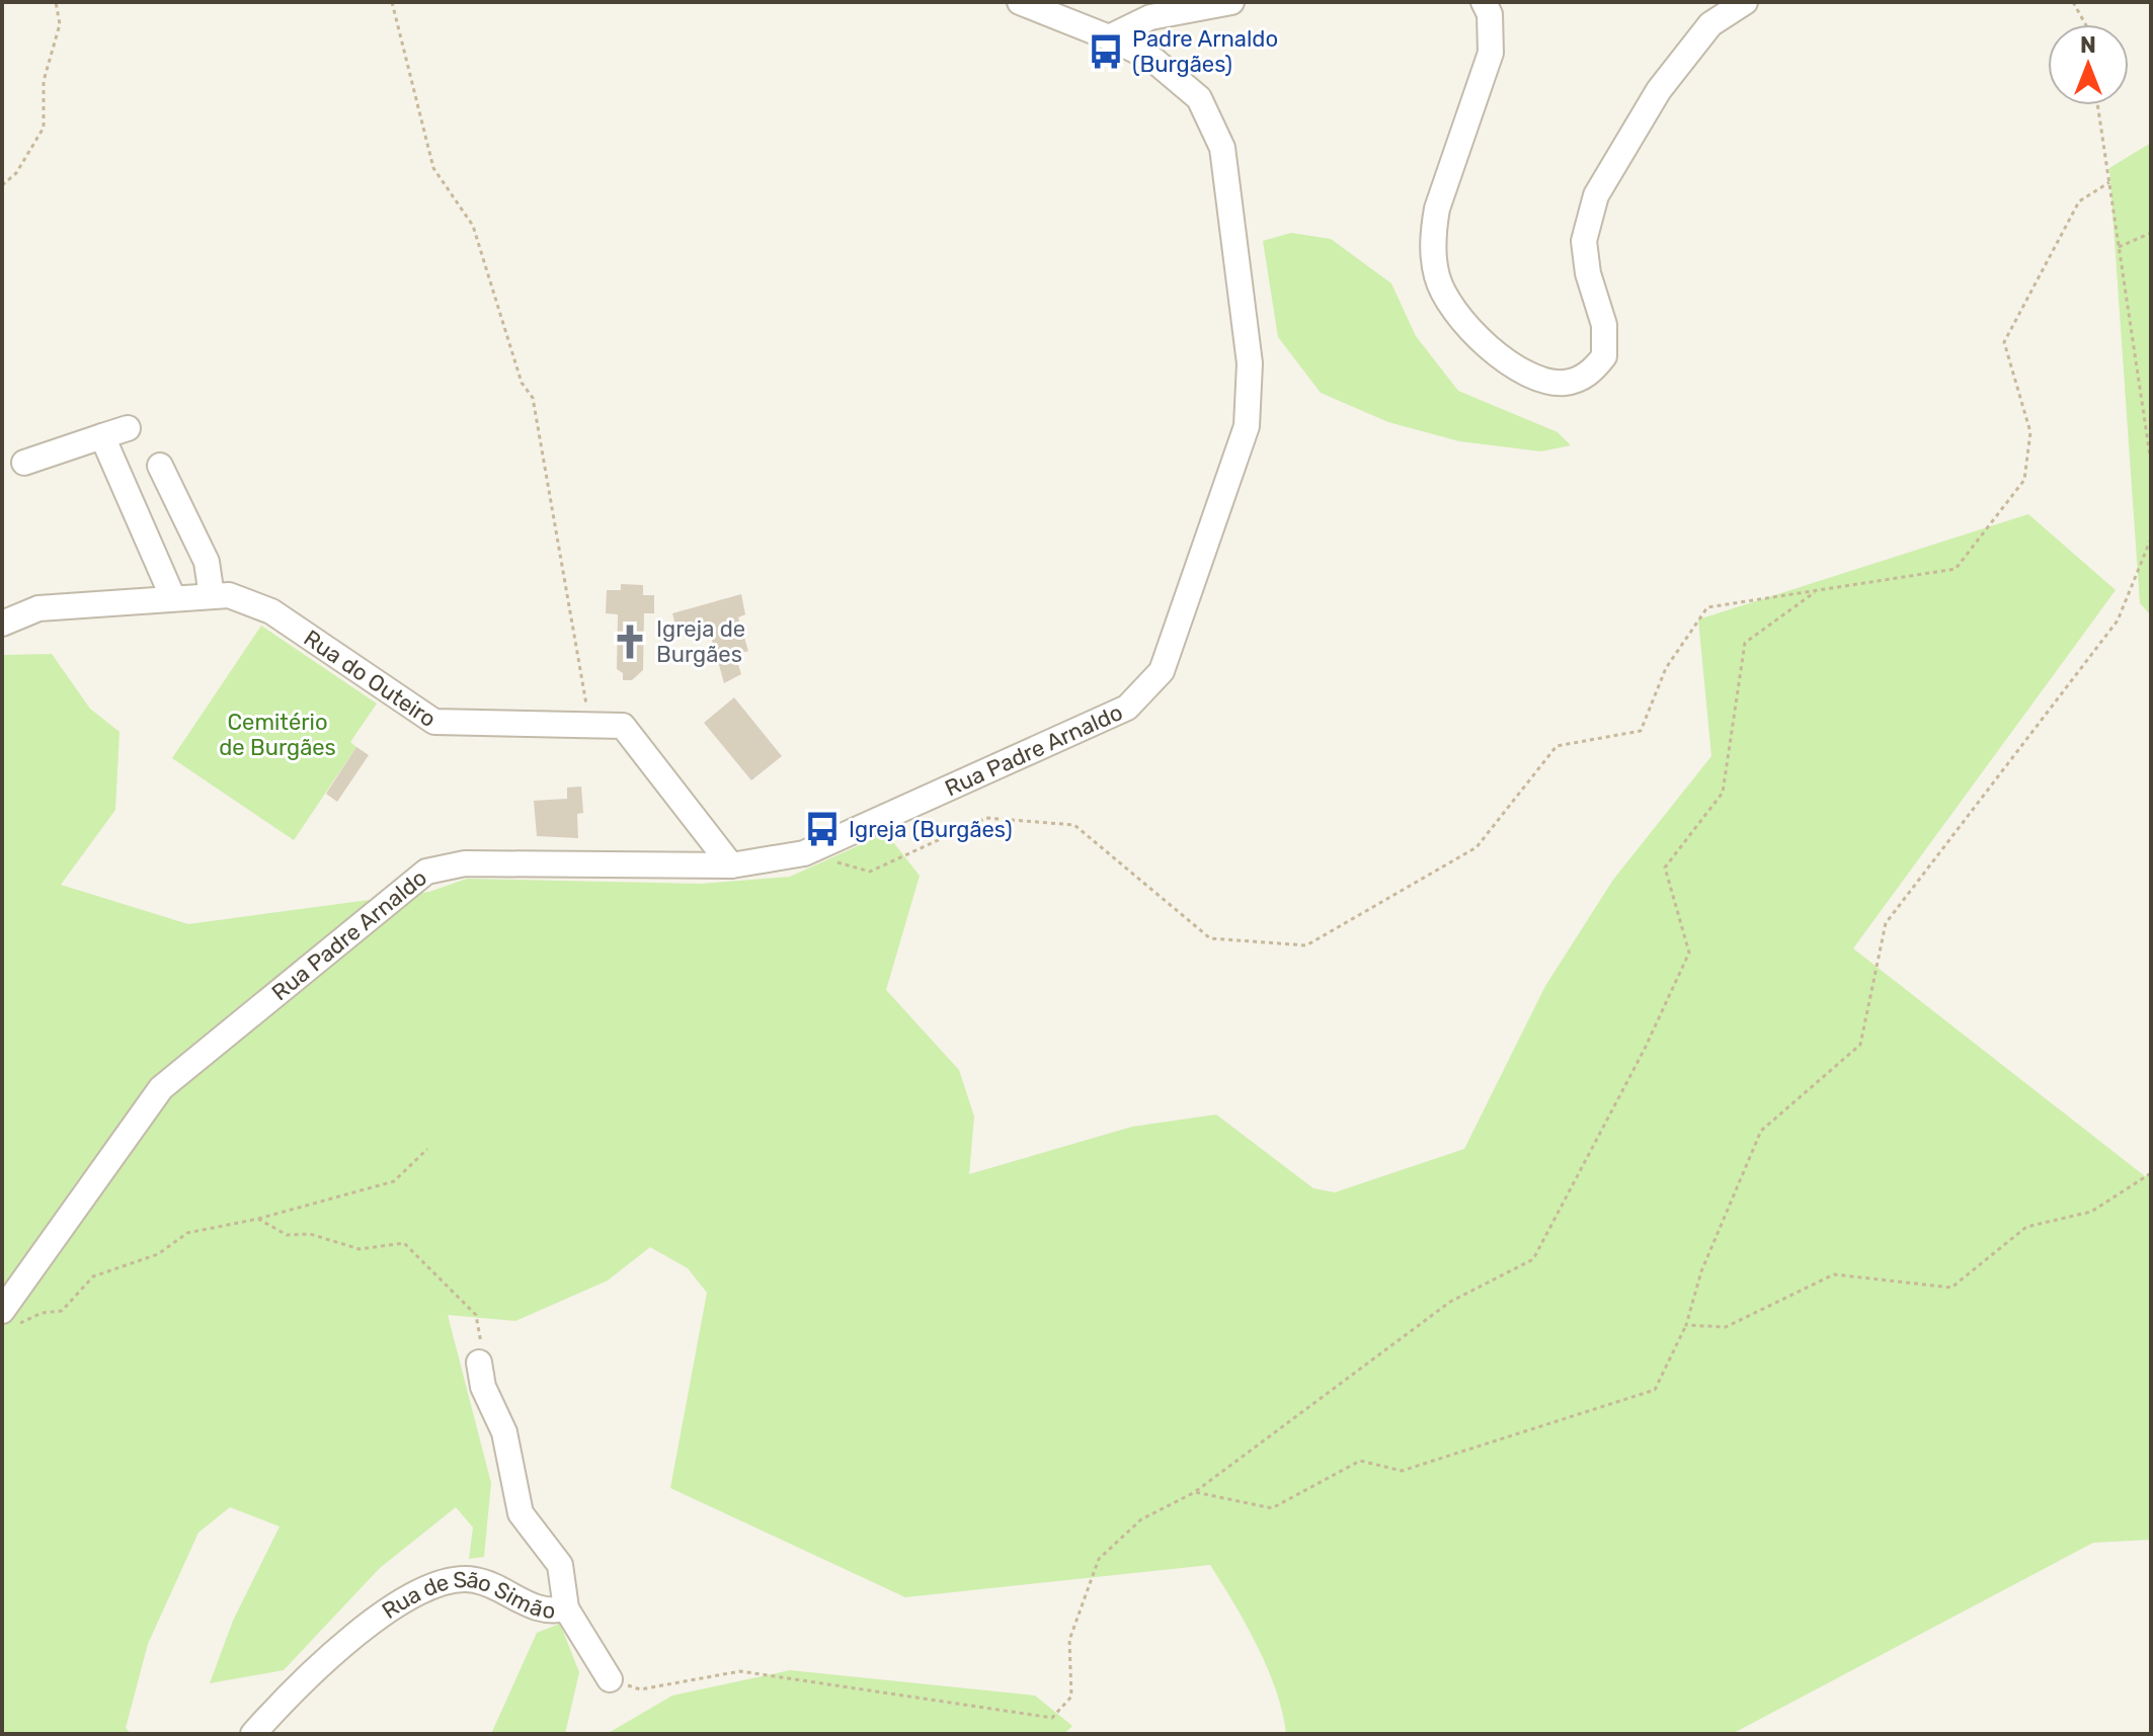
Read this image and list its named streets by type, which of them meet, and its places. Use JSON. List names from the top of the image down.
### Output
{
  "streets": {
    "street": ["Rua do Outeiro", "Rua Padre Arnaldo", "Rua de São Simão"]
  },
  "crossings": [
    ["Rua do Outeiro", "Rua Padre Arnaldo"]
  ],
  "parks": ["Cemitério de Burgães"],
  "places": {
    "bus stop": ["Padre Arnaldo (Burgães)", "Igreja (Burgães)"],
    "church": ["Igreja de Burgães"]
  },
  "north": "top"
}
